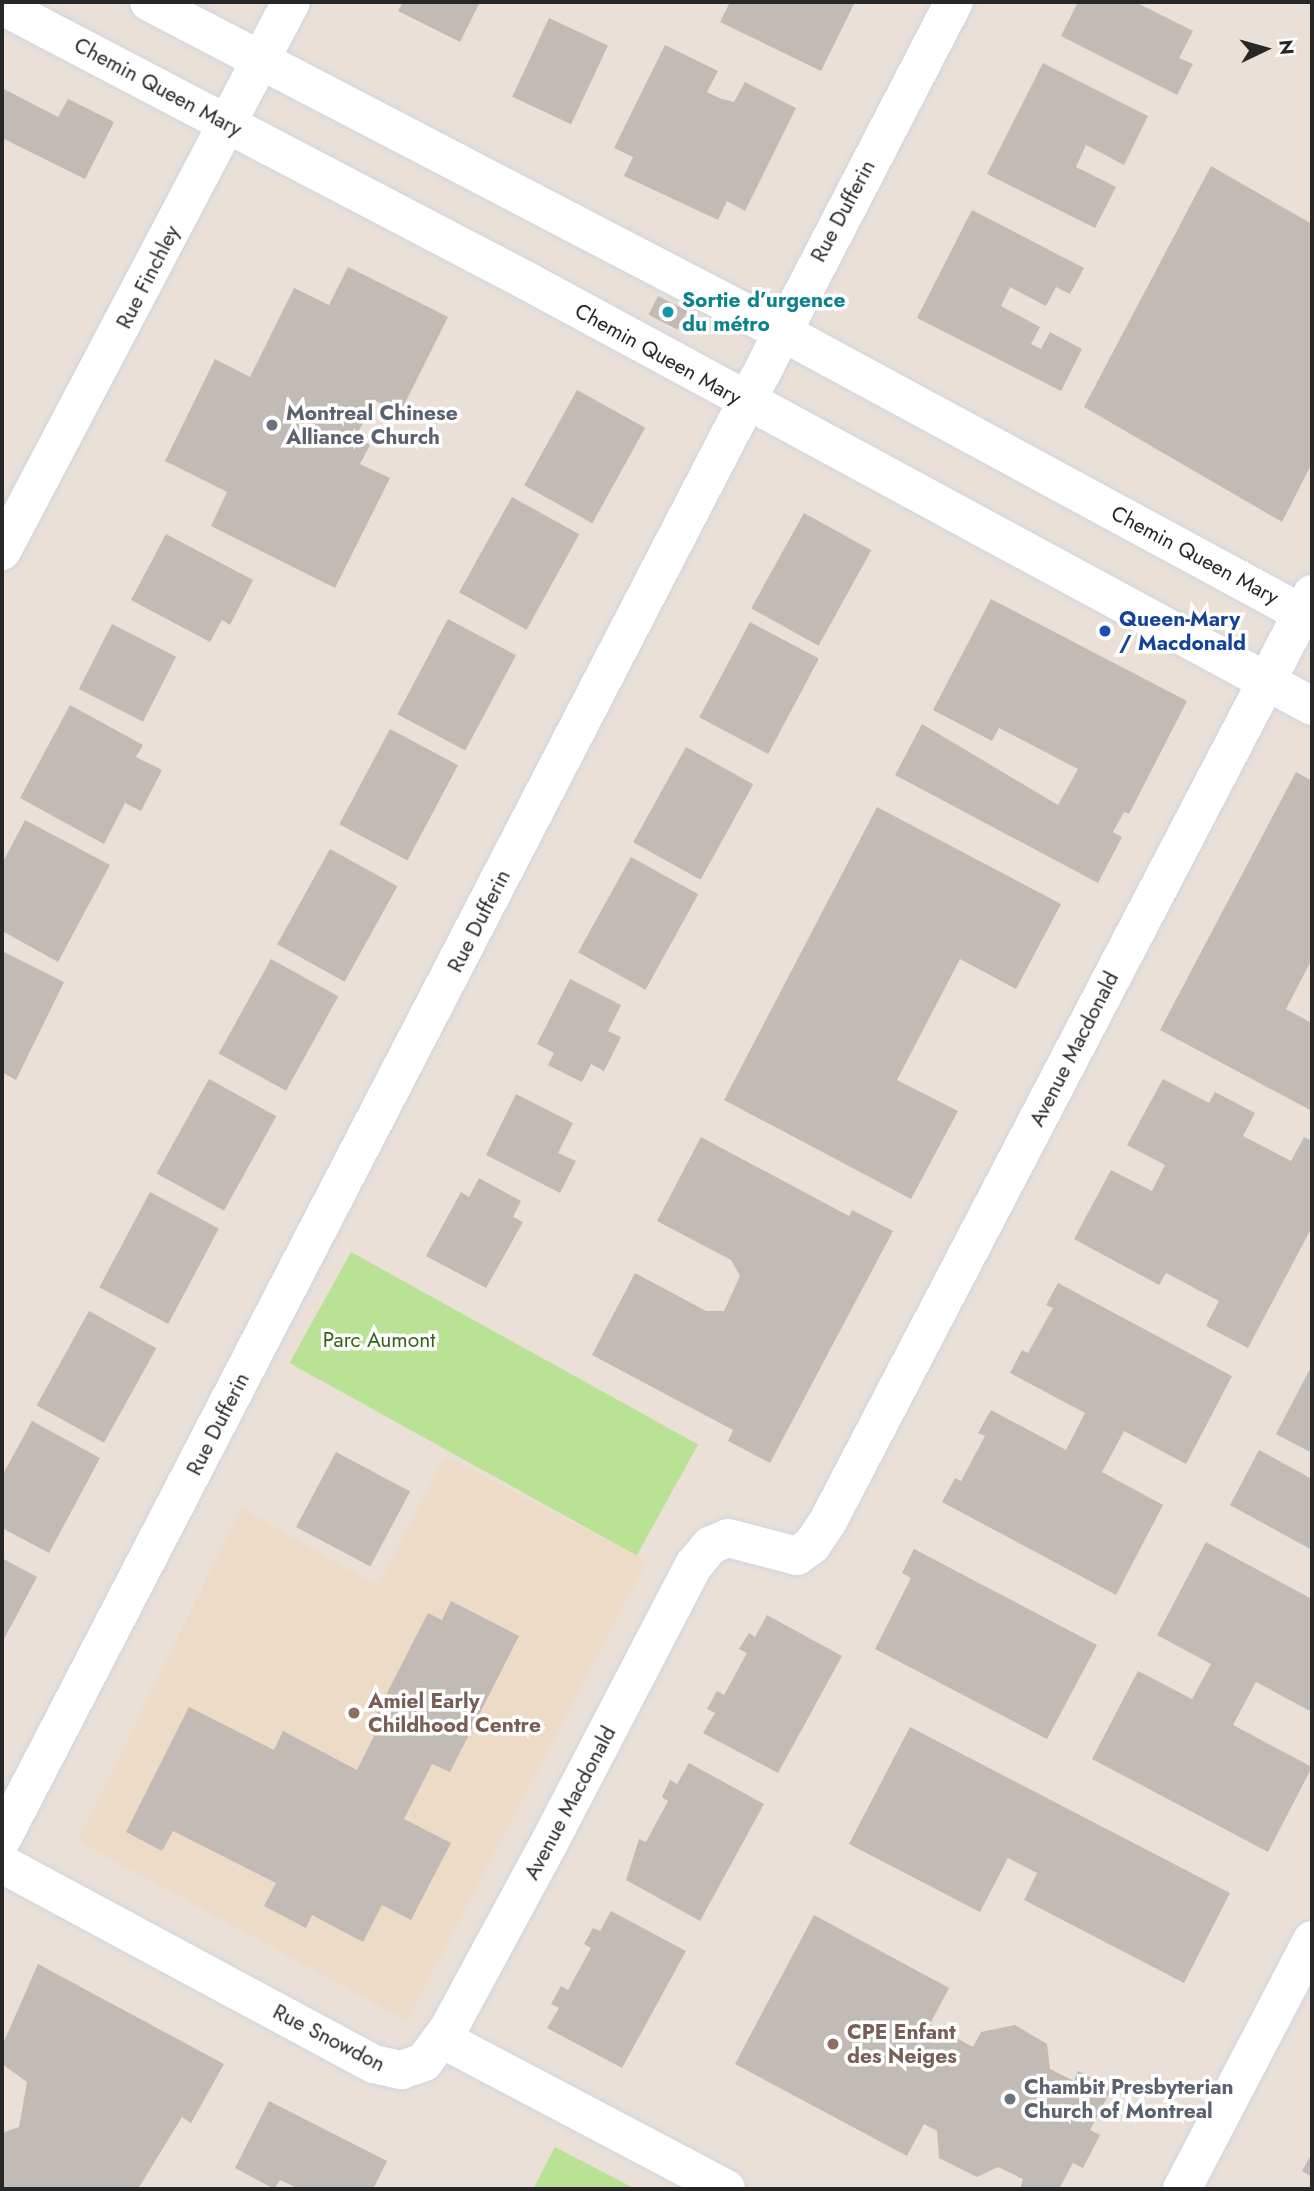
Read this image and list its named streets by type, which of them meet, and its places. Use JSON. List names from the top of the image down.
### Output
{
  "streets": {
    "street": [
      "Chemin Queen Mary",
      "Rue Dufferin",
      "Rue Finchley",
      "Avenue Macdonald",
      "Rue Snowdon"
    ]
  },
  "crossings": [
    ["Chemin Queen Mary", "Rue Dufferin"],
    ["Chemin Queen Mary", "Rue Finchley"],
    ["Chemin Queen Mary", "Avenue Macdonald"],
    ["Avenue Macdonald", "Rue Snowdon"]
  ],
  "parks": ["Parc Aumont"],
  "places": [
    "Sortie d’urgence du métro",
    "Montreal Chinese Alliance Church",
    "Queen-Mary / Macdonald",
    "Amiel Early Childhood Centre",
    "CPE Enfant des Neiges",
    "Chambit Presbyterian Church of Montreal"
  ],
  "north": "right"
}
